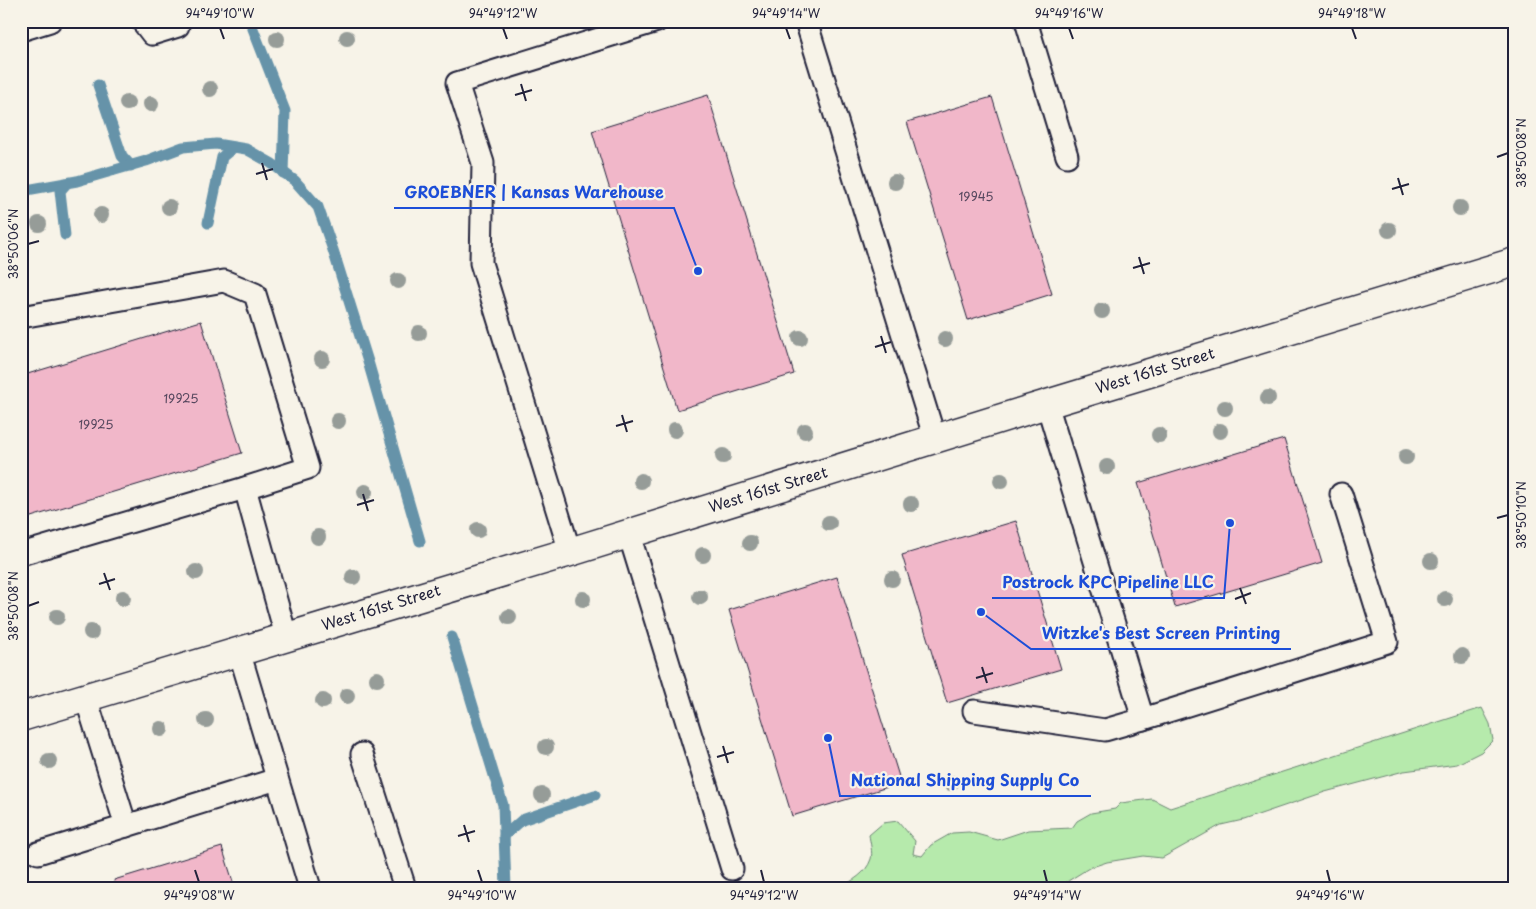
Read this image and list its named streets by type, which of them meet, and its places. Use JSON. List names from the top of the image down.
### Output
{
  "streets": {
    "street": ["West 161st Street"]
  },
  "places": [
    "GROEBNER | Kansas Warehouse",
    "Postrock KPC Pipeline LLC",
    "Witzke's Best Screen Printing",
    "National Shipping Supply Co"
  ],
  "house_numbers": ["19945", "19925", "19925"],
  "coordinates": [
    "94°49'10\"W",
    "94°49'12\"W",
    "94°49'14\"W",
    "94°49'16\"W",
    "94°49'18\"W",
    "38°50'08\"N",
    "38°50'06\"N",
    "38°50'10\"N",
    "94°49'08\"W"
  ]
}
